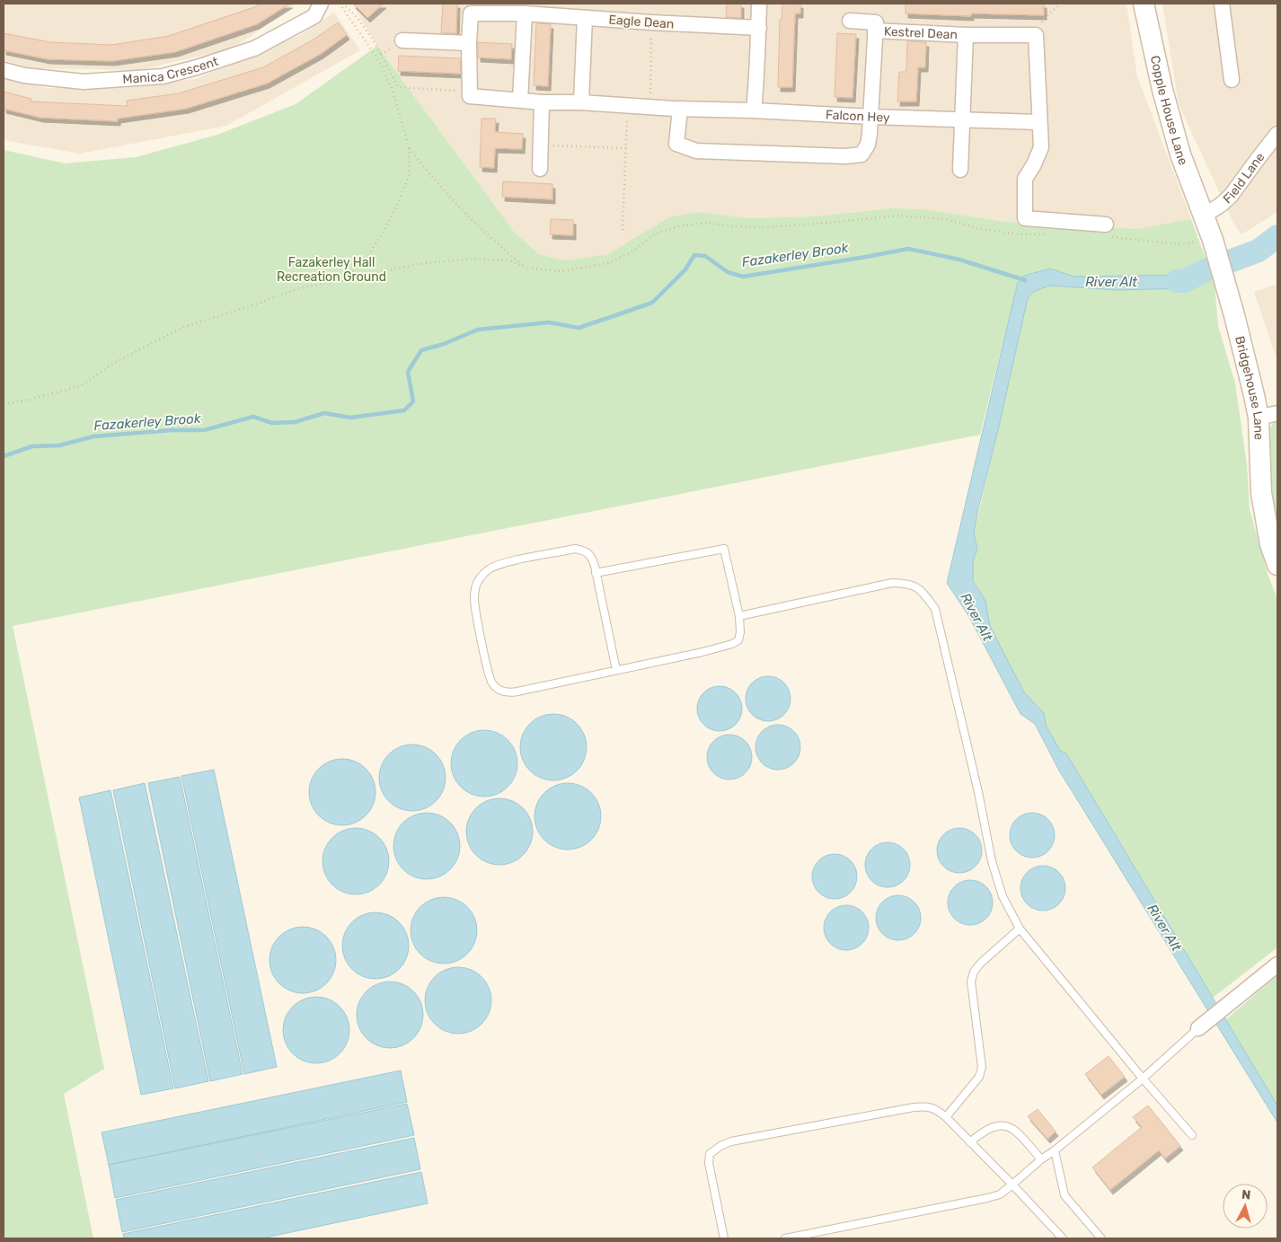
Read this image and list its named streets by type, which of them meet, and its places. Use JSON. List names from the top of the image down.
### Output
{
  "streets": {
    "street": [
      "Eagle Dean",
      "Kestrel Dean",
      "Manica Crescent",
      "Copple House Lane",
      "Falcon Hey",
      "Field Lane",
      "Bridgehouse Lane"
    ]
  },
  "crossings": [
    ["Eagle Dean", "Falcon Hey"],
    ["Kestrel Dean", "Falcon Hey"],
    ["Copple House Lane", "Field Lane"],
    ["Copple House Lane", "Bridgehouse Lane"],
    ["Field Lane", "Bridgehouse Lane"]
  ],
  "water": ["Fazakerley Brook", "River Alt"],
  "parks": ["Fazakerley Hall Recreation Ground"],
  "north": "top"
}
